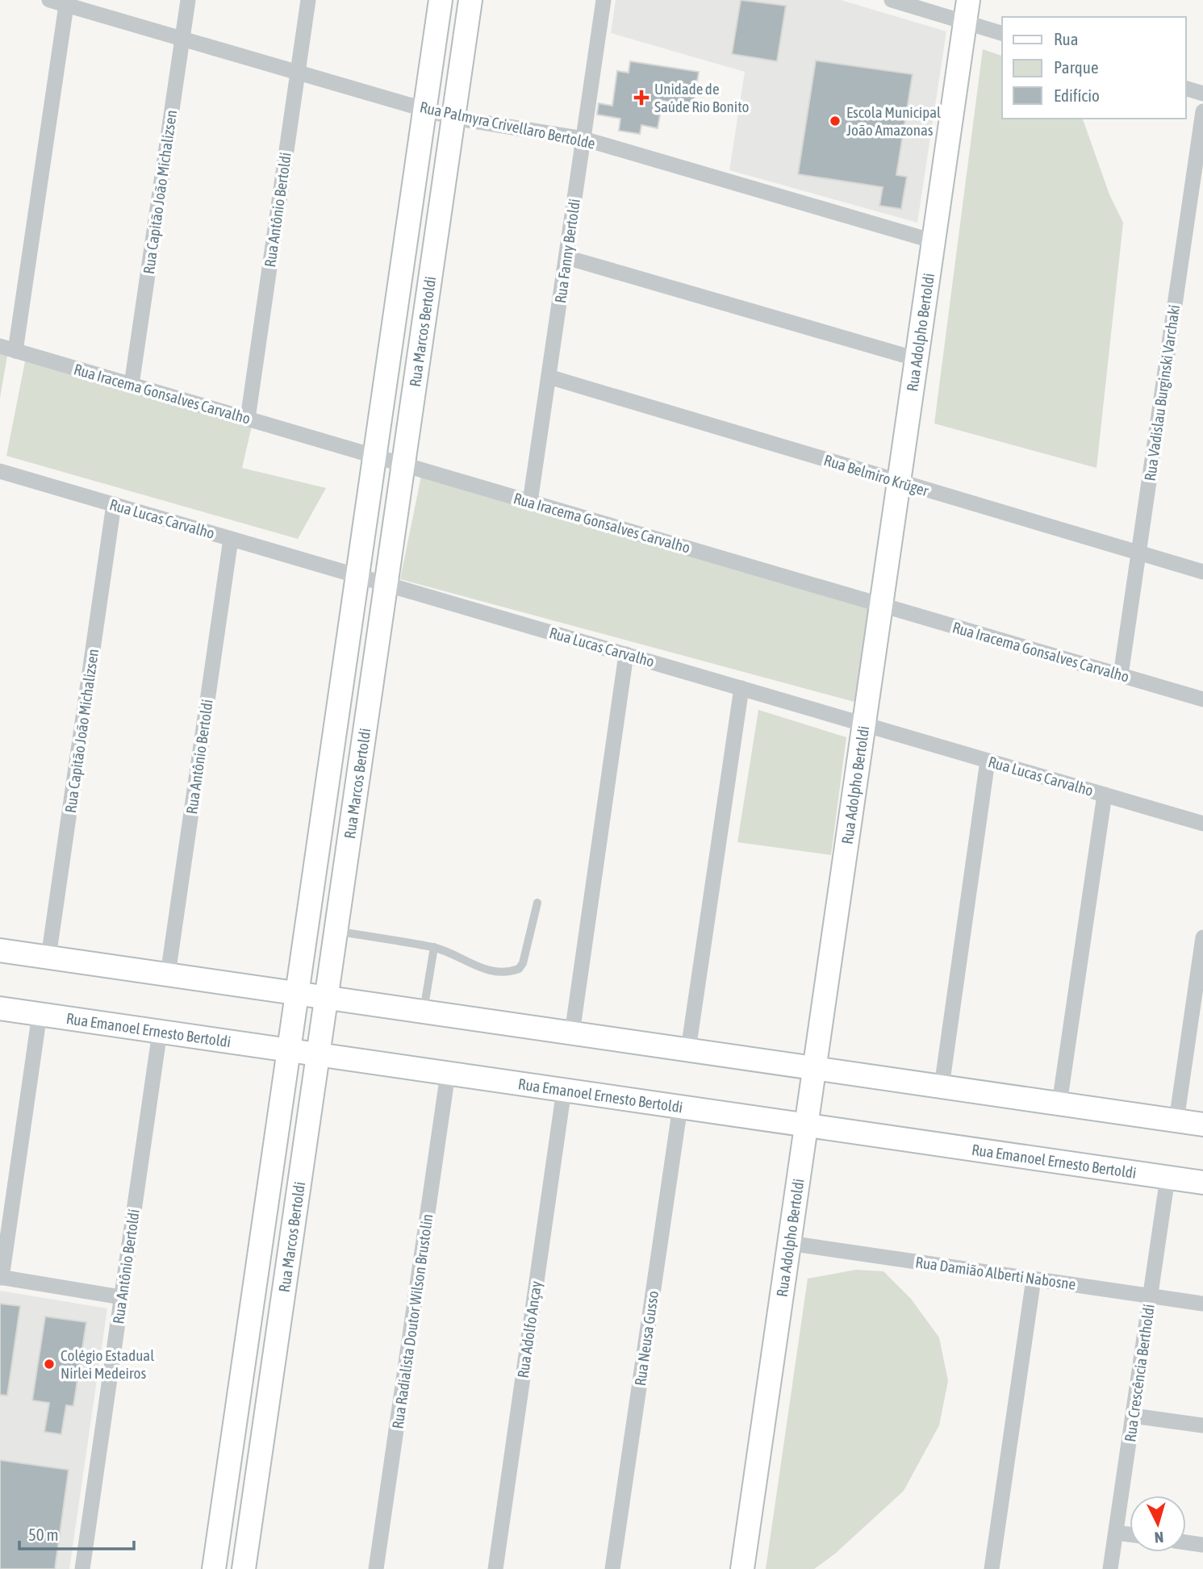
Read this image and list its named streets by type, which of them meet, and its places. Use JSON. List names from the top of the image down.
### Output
{
  "streets": {
    "street": [
      "Rua Palmyra Crivellaro Bertolde",
      "Rua Capitão João Michalizsen",
      "Rua Antônio Bertoldi",
      "Rua Fanny Bertoldi",
      "Rua Marcos Bertoldi",
      "Rua Adolpho Bertoldi",
      "Rua Vadislau Burginski Varchaki",
      "Rua Iracema Gonsalves Carvalho",
      "Rua Belmiro Krüger",
      "Rua Lucas Carvalho",
      "Rua Emanoel Ernesto Bertoldi",
      "Rua Damião Alberti Nabosne",
      "Rua Radialista Doutor Wilson Brustolin",
      "Rua Adolfo Ançay",
      "Rua Neusa Gusso",
      "Rua Crescência Bertholdi"
    ]
  },
  "crossings": [
    ["Rua Palmyra Crivellaro Bertolde", "Rua Capitão João Michalizsen"],
    ["Rua Palmyra Crivellaro Bertolde", "Rua Antônio Bertoldi"],
    ["Rua Palmyra Crivellaro Bertolde", "Rua Fanny Bertoldi"],
    ["Rua Palmyra Crivellaro Bertolde", "Rua Marcos Bertoldi"],
    ["Rua Palmyra Crivellaro Bertolde", "Rua Adolpho Bertoldi"],
    ["Rua Capitão João Michalizsen", "Rua Iracema Gonsalves Carvalho"],
    ["Rua Capitão João Michalizsen", "Rua Lucas Carvalho"],
    ["Rua Antônio Bertoldi", "Rua Iracema Gonsalves Carvalho"],
    ["Rua Antônio Bertoldi", "Rua Lucas Carvalho"],
    ["Rua Antônio Bertoldi", "Rua Emanoel Ernesto Bertoldi"],
    ["Rua Fanny Bertoldi", "Rua Iracema Gonsalves Carvalho"],
    ["Rua Fanny Bertoldi", "Rua Belmiro Krüger"],
    ["Rua Marcos Bertoldi", "Rua Iracema Gonsalves Carvalho"],
    ["Rua Marcos Bertoldi", "Rua Lucas Carvalho"],
    ["Rua Marcos Bertoldi", "Rua Emanoel Ernesto Bertoldi"],
    ["Rua Adolpho Bertoldi", "Rua Iracema Gonsalves Carvalho"],
    ["Rua Adolpho Bertoldi", "Rua Belmiro Krüger"],
    ["Rua Adolpho Bertoldi", "Rua Lucas Carvalho"],
    ["Rua Adolpho Bertoldi", "Rua Emanoel Ernesto Bertoldi"],
    ["Rua Adolpho Bertoldi", "Rua Damião Alberti Nabosne"],
    ["Rua Vadislau Burginski Varchaki", "Rua Iracema Gonsalves Carvalho"],
    ["Rua Vadislau Burginski Varchaki", "Rua Belmiro Krüger"],
    ["Rua Emanoel Ernesto Bertoldi", "Rua Radialista Doutor Wilson Brustolin"],
    ["Rua Emanoel Ernesto Bertoldi", "Rua Adolfo Ançay"],
    ["Rua Emanoel Ernesto Bertoldi", "Rua Neusa Gusso"],
    ["Rua Emanoel Ernesto Bertoldi", "Rua Crescência Bertholdi"],
    ["Rua Damião Alberti Nabosne", "Rua Crescência Bertholdi"]
  ],
  "places": {
    "health": ["Unidade de Saúde Rio Bonito"],
    "other": ["Escola Municipal João Amazonas", "Colégio Estadual Nirlei Medeiros"]
  },
  "legend": ["Rua", "Parque", "Edifício"],
  "scale_bar": "50 m",
  "north": "bottom"
}
